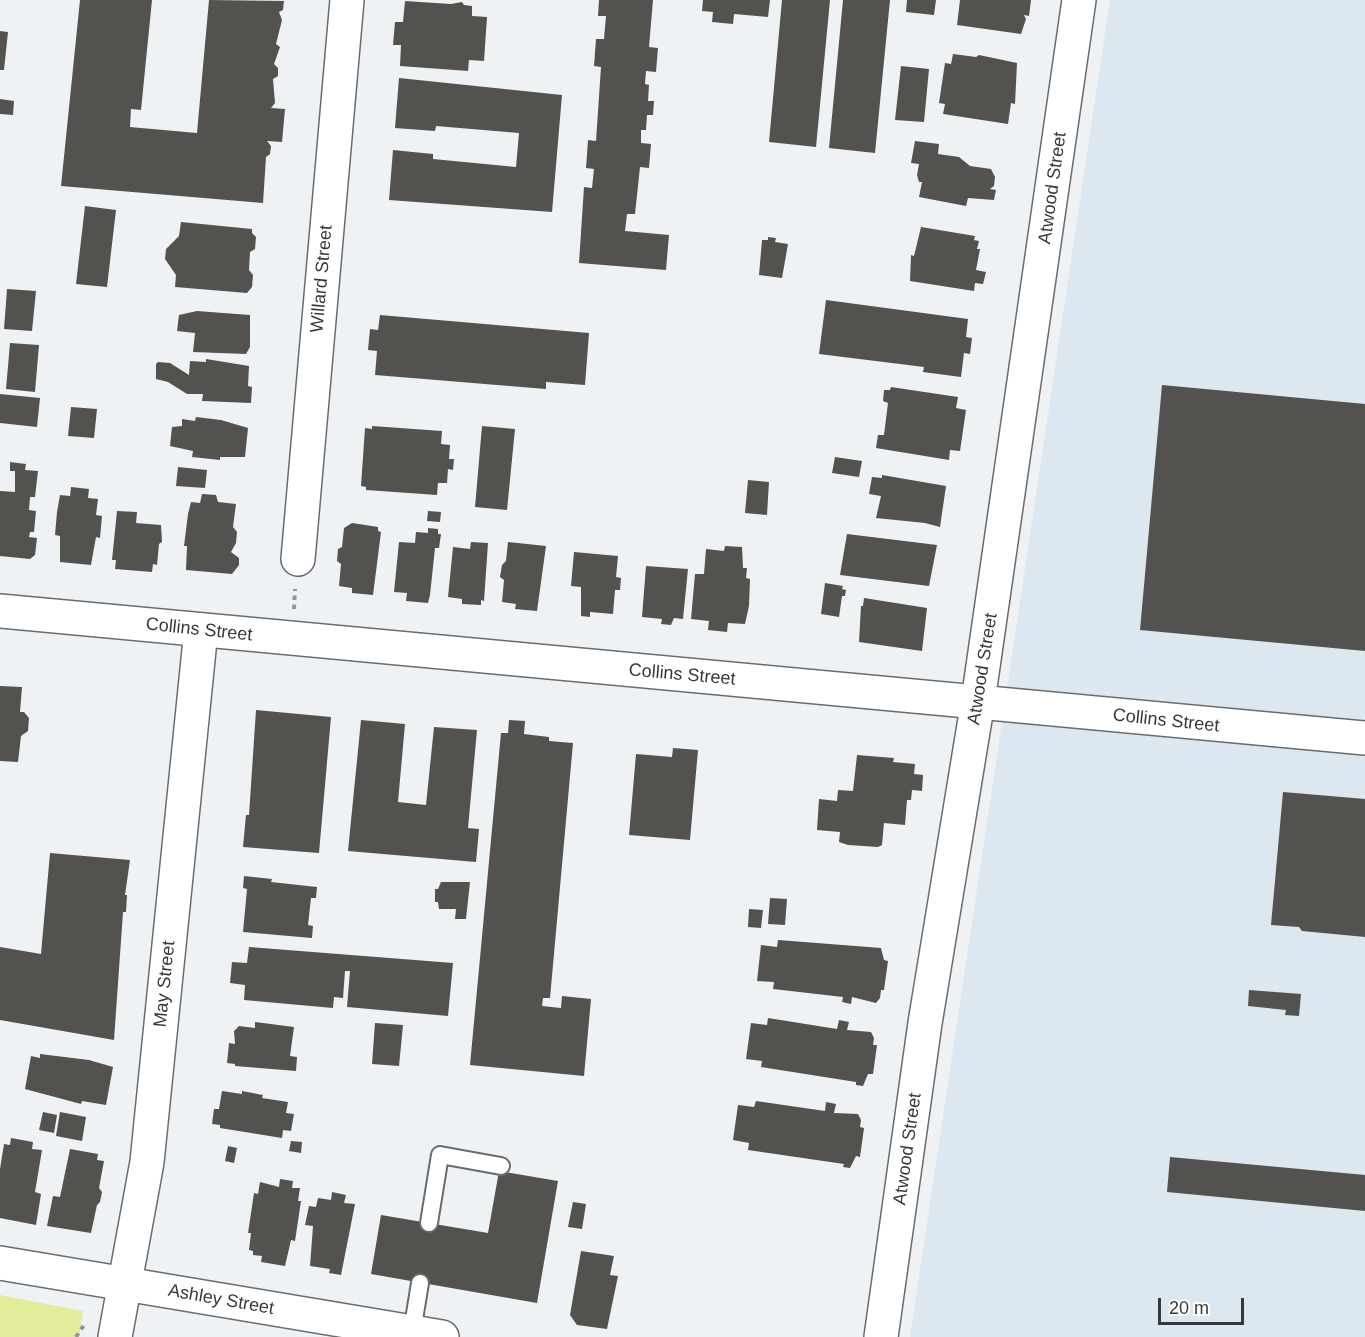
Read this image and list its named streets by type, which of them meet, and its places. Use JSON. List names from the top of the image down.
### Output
{
  "streets": {
    "street": [
      "Atwood Street",
      "Willard Street",
      "Collins Street",
      "May Street",
      "Ashley Street"
    ]
  },
  "crossings": [
    ["Atwood Street", "Collins Street"],
    ["Collins Street", "May Street"],
    ["May Street", "Ashley Street"]
  ],
  "scale_bar": "20 m"
}
